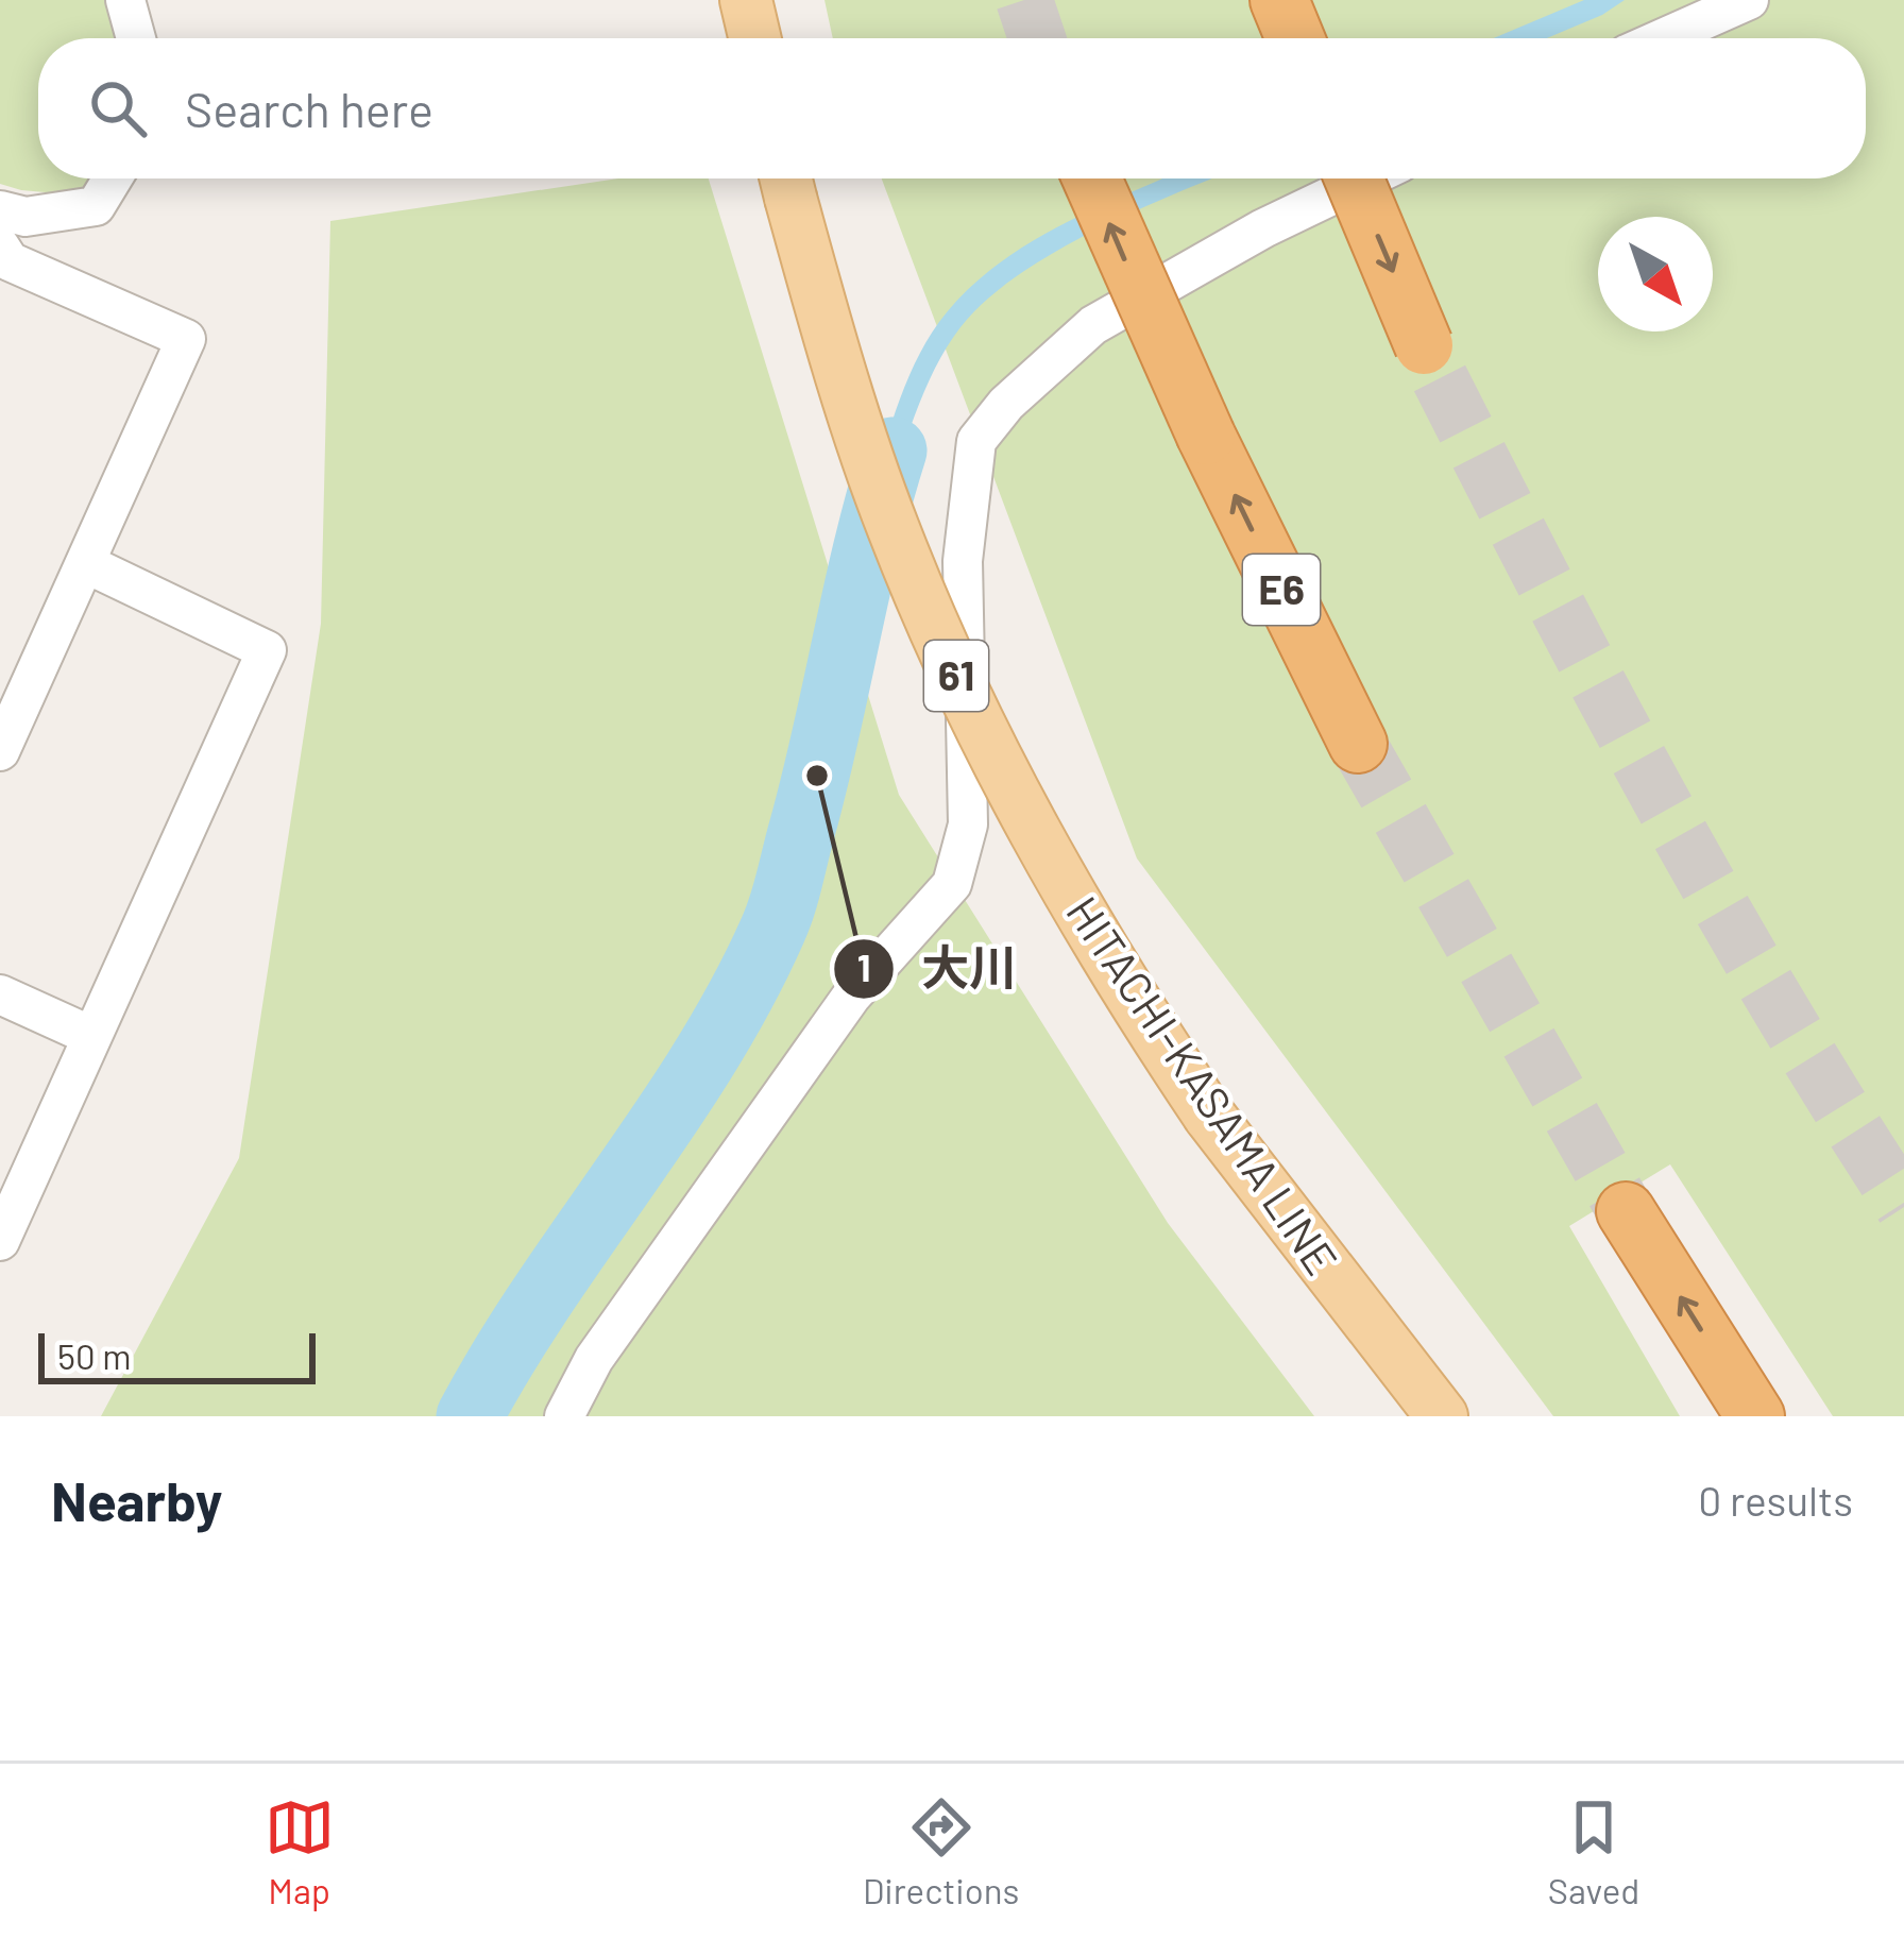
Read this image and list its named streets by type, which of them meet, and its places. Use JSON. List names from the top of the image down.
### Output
{
  "streets": {
    "highway": ["E6"],
    "main road": ["61", "HITACHI-KASAMA LINE"]
  },
  "places": ["大川"],
  "scale_bar": "50 m",
  "north": "bottom right",
  "page": {
    "search": "Search here",
    "scale": "50 m",
    "heading": ["Nearby", "0 results"],
    "nav": ["Map", "Directions", "Saved"]
  }
}
